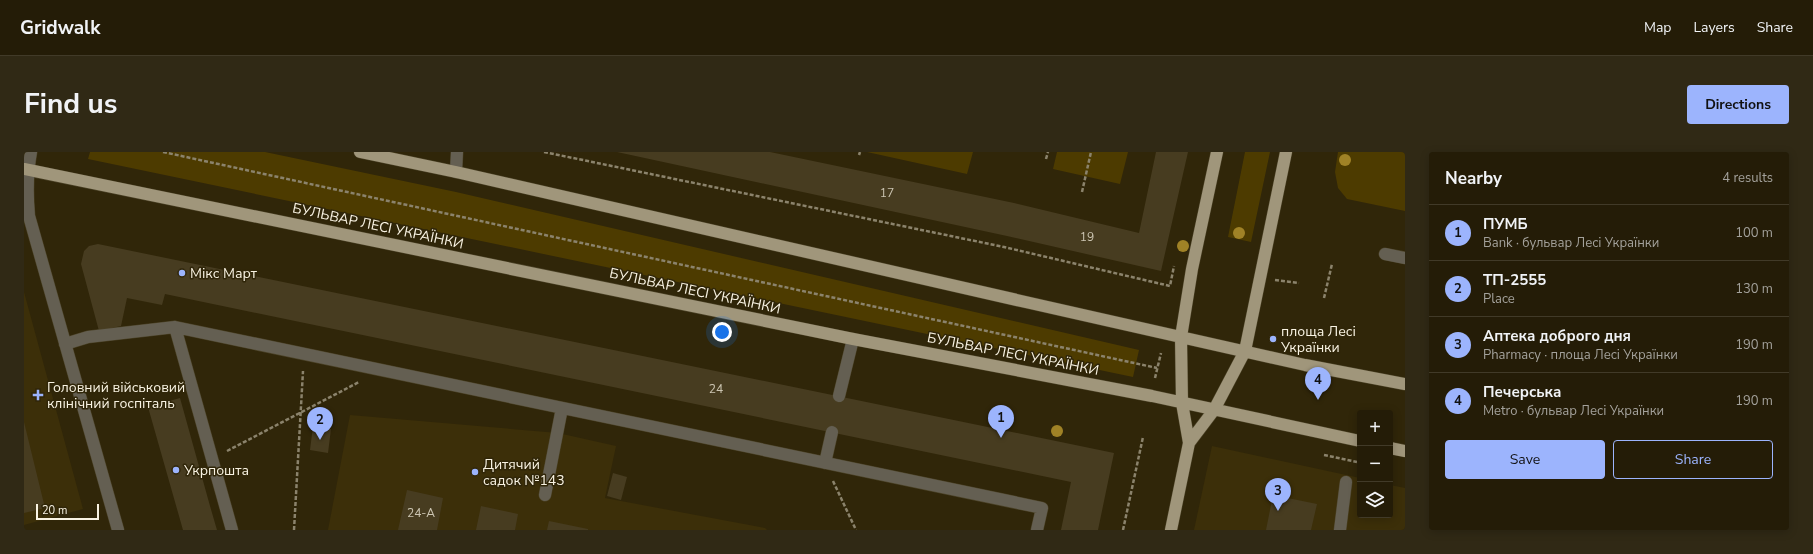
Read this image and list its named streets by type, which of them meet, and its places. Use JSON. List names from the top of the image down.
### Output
{
  "streets": {
    "main road": ["БУЛЬВАР ЛЕСІ УКРАЇНКИ"]
  },
  "places": {
    "other": [
      "Мікс Март",
      "площа Лесі Українки",
      "Укрпошта",
      "Дитячий садок №143"
    ],
    "health": ["Головний військовий клінічний госпіталь"]
  },
  "house_numbers": [
    "17",
    "19",
    "24",
    "24-А"
  ],
  "scale_bar": "20 m",
  "page": {
    "header": "Gridwalk",
    "nav": ["Map", "Layers", "Share"],
    "title": "Find us",
    "buttons": [
      "Directions",
      ["Save", "Share"]
    ],
    "heading": ["Nearby", "4 results"],
    "list": [
      {
        "mark": "1",
        "name": "ПУМБ",
        "note": "Bank · бульвар Лесі Українки",
        "value": "100 m"
      },
      {
        "mark": "2",
        "name": "ТП-2555",
        "note": "Place",
        "value": "130 m"
      },
      {
        "mark": "3",
        "name": "Аптека доброго дня",
        "note": "Pharmacy · площа Лесі Українки",
        "value": "190 m"
      },
      {
        "mark": "4",
        "name": "Печерська",
        "note": "Metro · бульвар Лесі Українки",
        "value": "190 m"
      }
    ],
    "pins": [
      "4",
      "1",
      "2",
      "3"
    ],
    "map_buttons": ["+", "−"],
    "scale": "20 m"
  }
}
